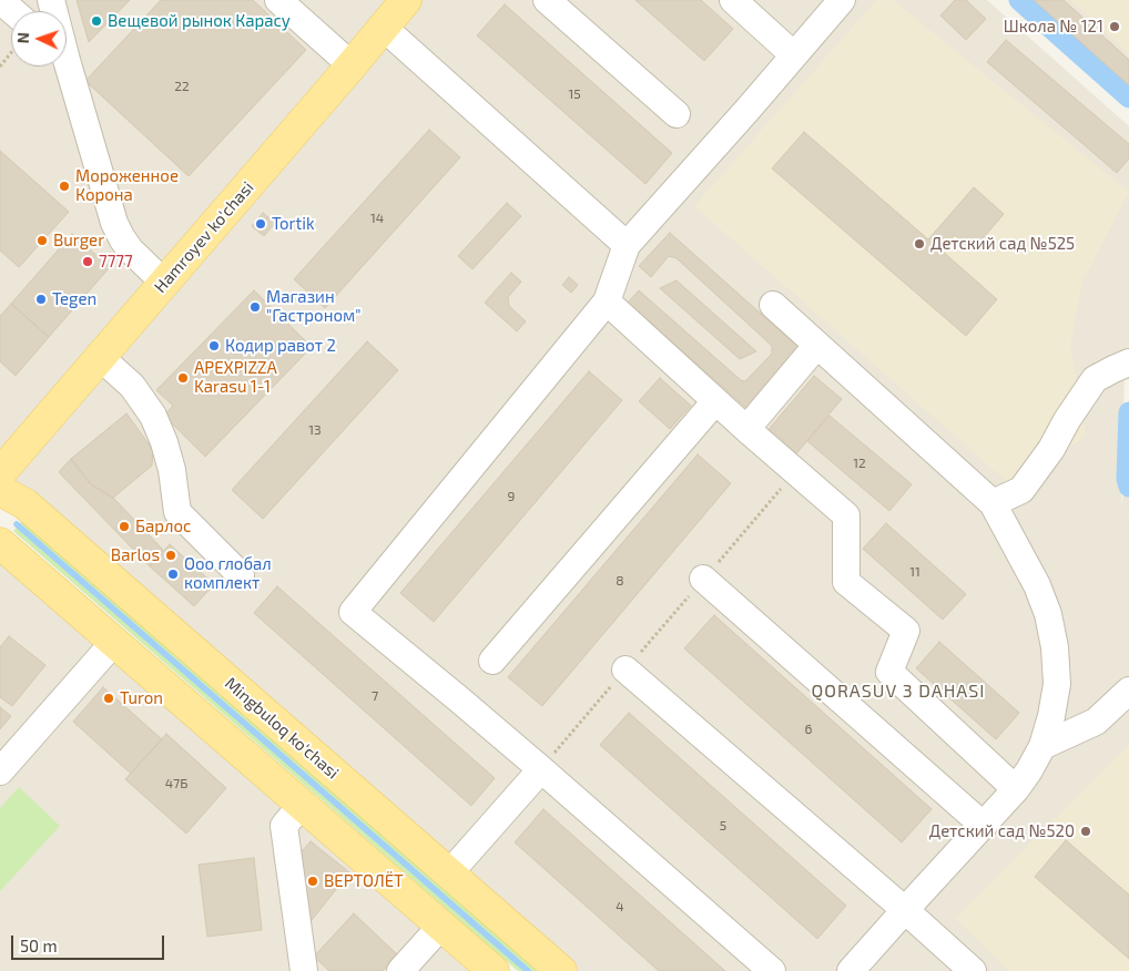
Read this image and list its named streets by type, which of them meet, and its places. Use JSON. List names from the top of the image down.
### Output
{
  "streets": {
    "main road": ["Hamroyev ko'chasi", "Mingbuloq ko'chasi"]
  },
  "districts": ["QORASUV 3 DAHASI"],
  "places": [
    "Вещевой рынок Карасу",
    "Школа № 121",
    "Мороженное Корона",
    "Tortik",
    "Burger",
    "Детский сад №525",
    "7777",
    "Tegen",
    "Магазин \"Гастроном\"",
    "Кодир равот 2",
    "APEXPIZZA Karasu 1-1",
    "Барлос",
    "Barlos",
    "Ооо глобал комплект",
    "Turon",
    "Детский сад №520",
    "ВЕРТОЛЁТ"
  ],
  "house_numbers": [
    "22",
    "15",
    "14",
    "13",
    "12",
    "9",
    "11",
    "8",
    "7",
    "6",
    "47Б",
    "5",
    "4"
  ],
  "scale_bar": "50 m",
  "north": "left"
}
